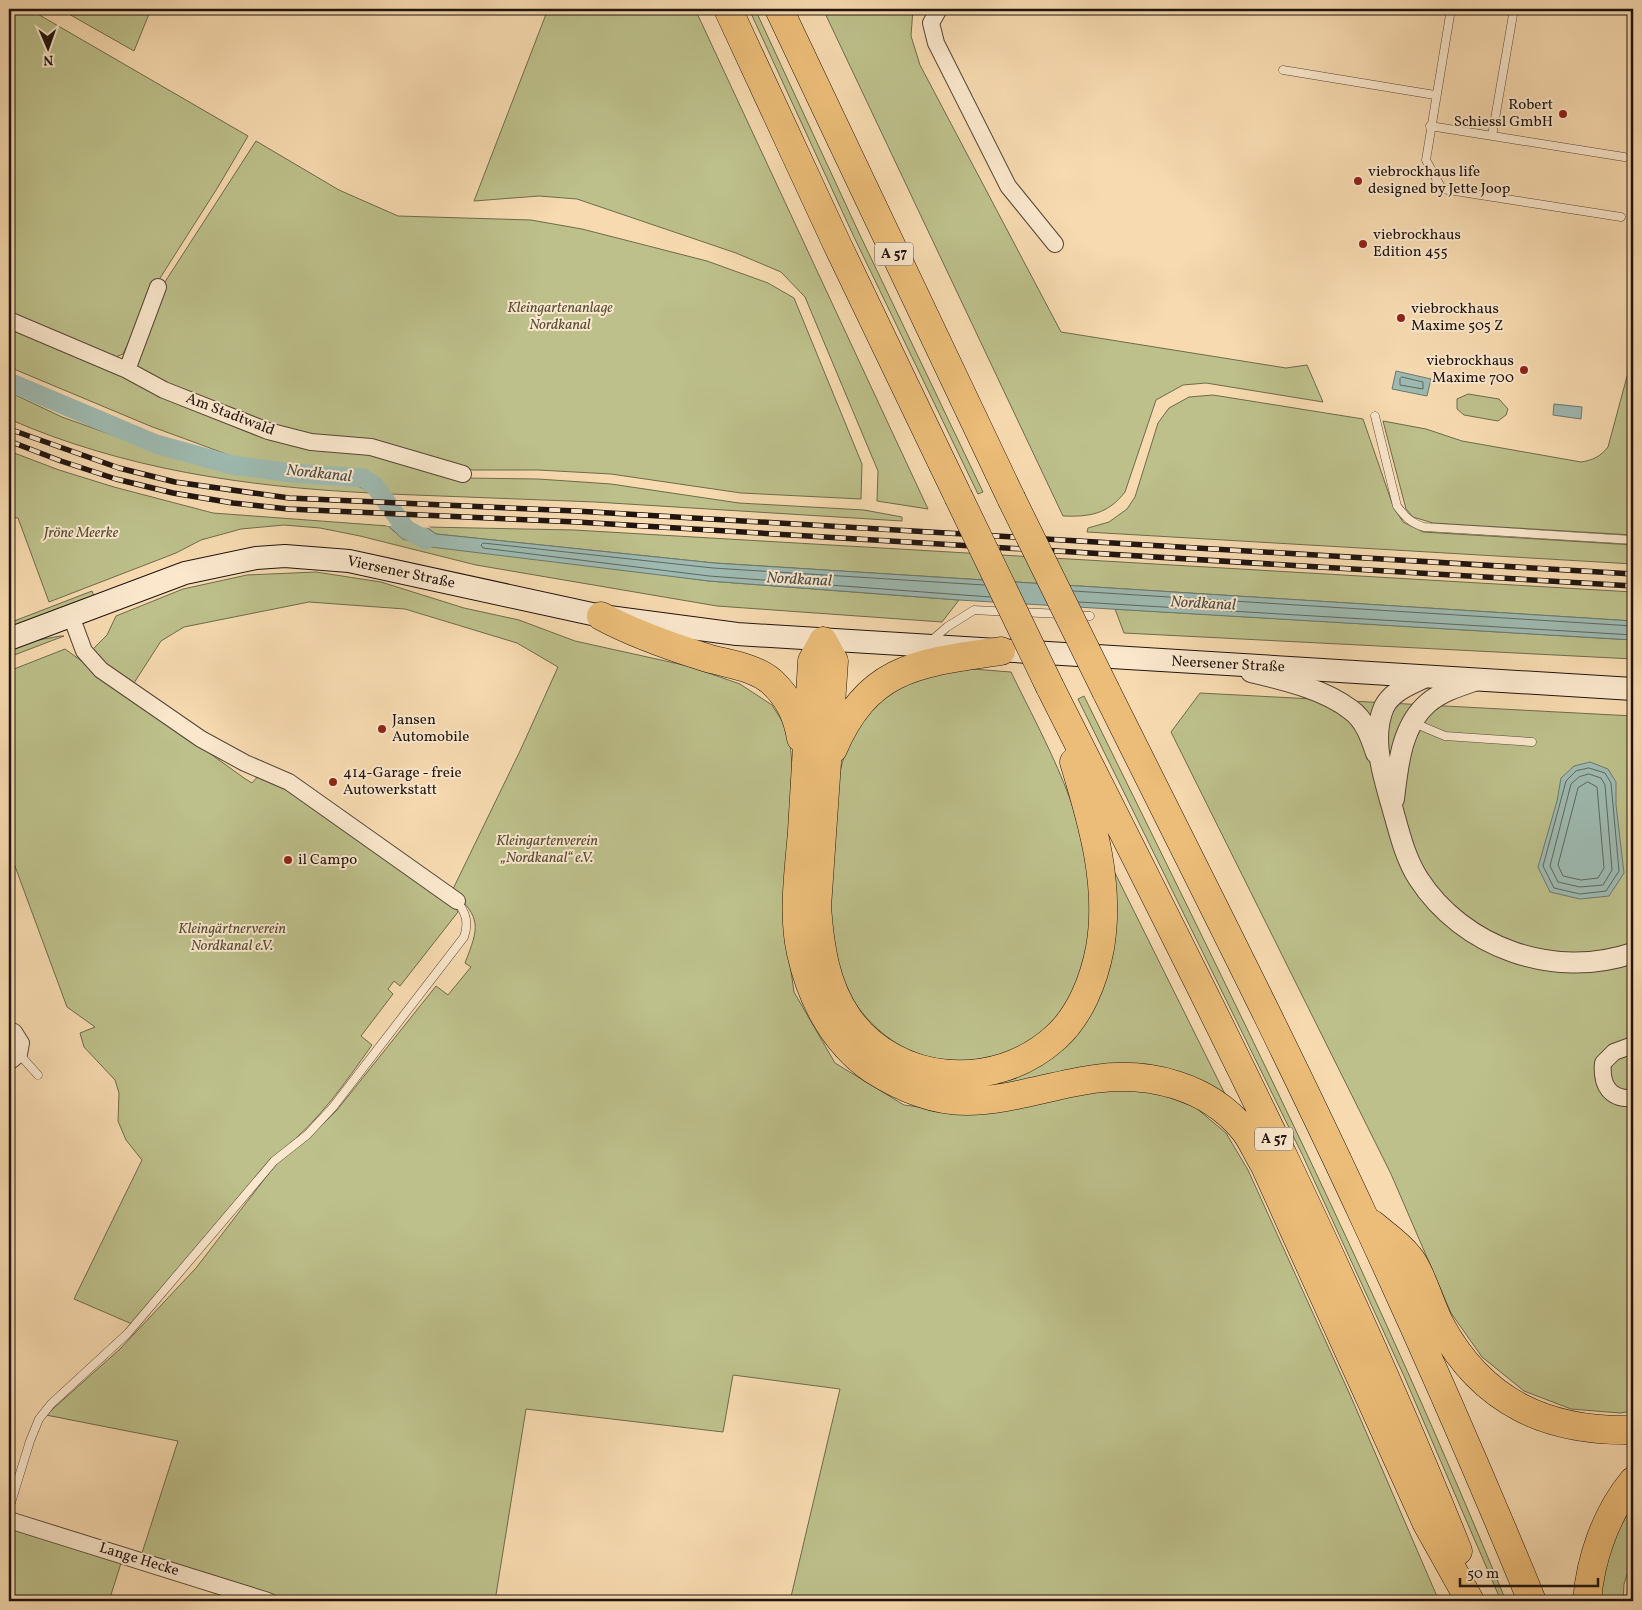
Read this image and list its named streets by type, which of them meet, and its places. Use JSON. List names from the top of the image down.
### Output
{
  "streets": {
    "highway": ["A 57"],
    "main road": ["Viersener Straße", "Neersener Straße"],
    "street": ["Am Stadtwald", "Lange Hecke"]
  },
  "crossings": [
    ["Viersener Straße", "Neersener Straße"]
  ],
  "water": ["Nordkanal"],
  "parks": [
    "Kleingartenanlage Nordkanal",
    "Jröne Meerke",
    "Kleingartenverein „Nordkanal“ e.V.",
    "Kleingärtnerverein Nordkanal e.V."
  ],
  "places": [
    "Robert Schiessl GmbH",
    "viebrockhaus life designed by Jette Joop",
    "viebrockhaus Edition 455",
    "viebrockhaus Maxime 505 Z",
    "viebrockhaus Maxime 700",
    "Jansen Automobile",
    "414-Garage - freie Autowerkstatt",
    "il Campo"
  ],
  "scale_bar": "50 m",
  "north": "bottom"
}
